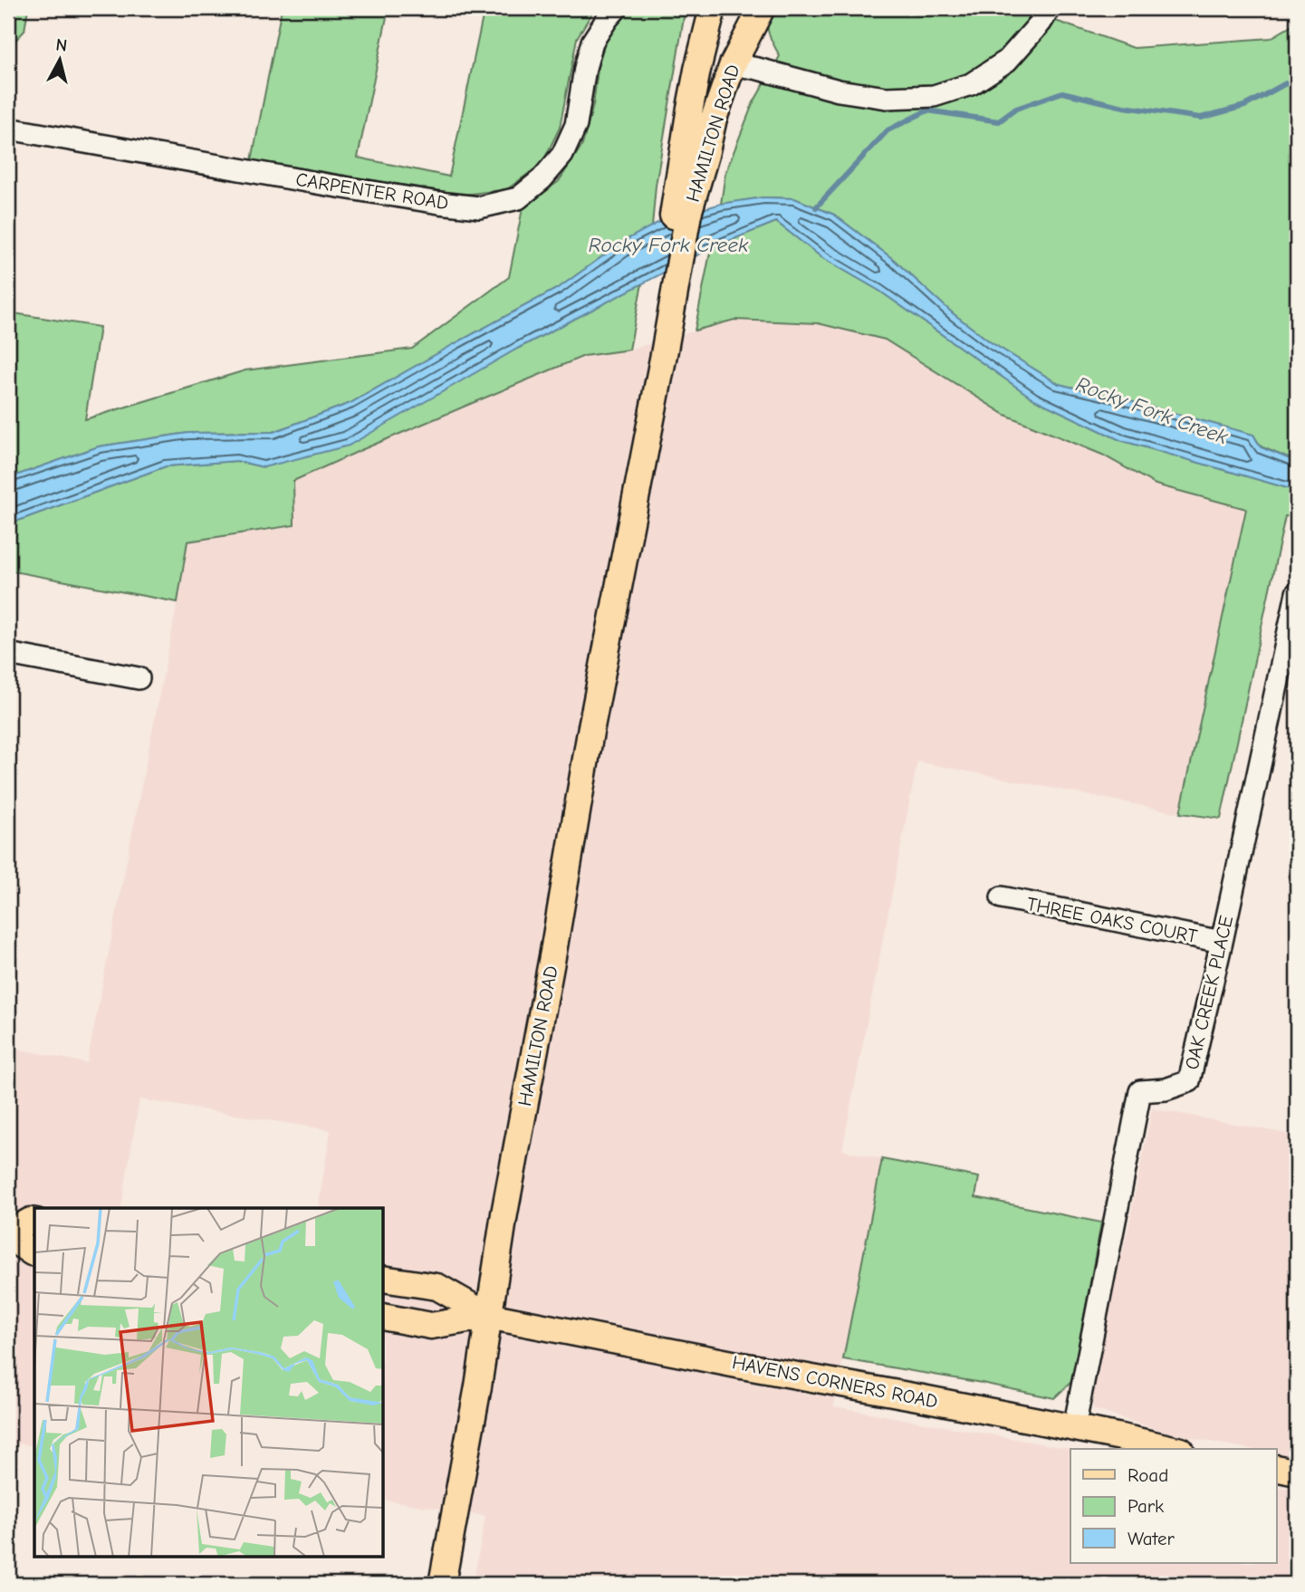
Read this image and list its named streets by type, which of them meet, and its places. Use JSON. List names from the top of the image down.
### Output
{
  "streets": {
    "main road": ["HAMILTON ROAD", "HAVENS CORNERS ROAD"],
    "street": ["CARPENTER ROAD", "THREE OAKS COURT", "OAK CREEK PLACE"]
  },
  "crossings": [
    ["HAMILTON ROAD", "HAVENS CORNERS ROAD"],
    ["THREE OAKS COURT", "OAK CREEK PLACE"],
    ["OAK CREEK PLACE", "HAVENS CORNERS ROAD"]
  ],
  "water": ["Rocky Fork Creek"],
  "legend": ["Road", "Park", "Water"],
  "north": "top"
}
